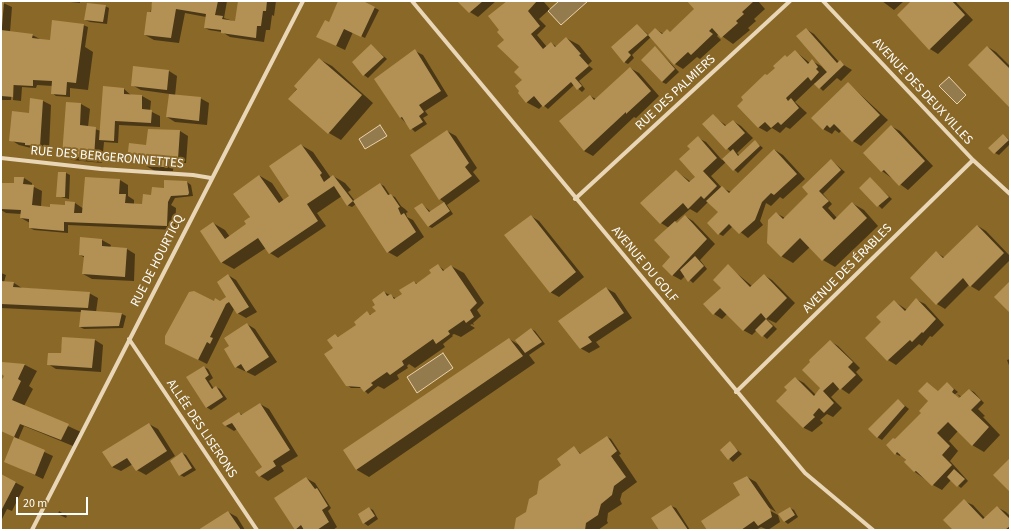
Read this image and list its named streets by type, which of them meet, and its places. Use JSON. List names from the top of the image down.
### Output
{
  "streets": {
    "street": [
      "AVENUE DES DEUX VILLES",
      "RUE DES PALMIERS",
      "RUE DES BERGERONNETTES",
      "RUE DE HOURTICQ",
      "AVENUE DU GOLF",
      "AVENUE DES ÉRABLES",
      "ALLÉE DES LISERONS"
    ]
  },
  "crossings": [
    ["AVENUE DES DEUX VILLES", "AVENUE DES ÉRABLES"],
    ["RUE DES PALMIERS", "AVENUE DU GOLF"],
    ["RUE DES BERGERONNETTES", "RUE DE HOURTICQ"],
    ["RUE DE HOURTICQ", "ALLÉE DES LISERONS"],
    ["AVENUE DU GOLF", "AVENUE DES ÉRABLES"]
  ],
  "scale_bar": "20 m"
}
